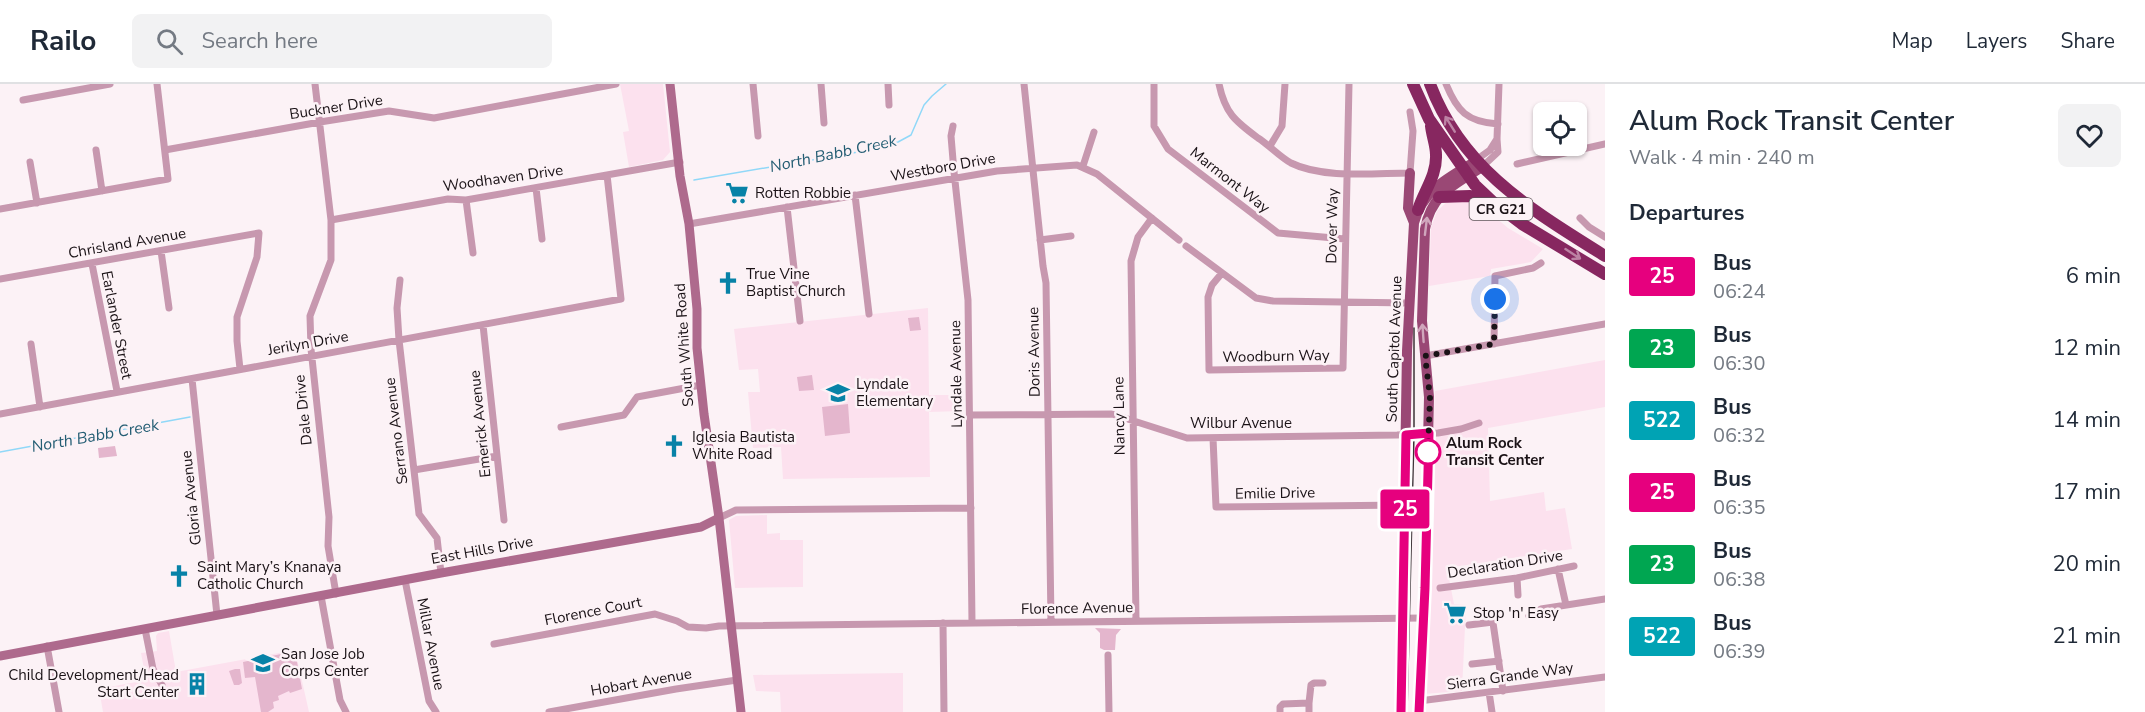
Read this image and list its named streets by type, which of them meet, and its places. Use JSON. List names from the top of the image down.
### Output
{
  "streets": {
    "highway": ["CR G21"],
    "main road": ["South Capitol Avenue"],
    "street": [
      "Buckner Drive",
      "Westboro Drive",
      "Woodhaven Drive",
      "Marmont Way",
      "Dover Way",
      "Chrisland Avenue",
      "Earlander Street",
      "Jerilyn Drive",
      "South White Road",
      "Doris Avenue",
      "Woodburn Way",
      "Lyndale Avenue",
      "Dale Drive",
      "Nancy Lane",
      "Wilbur Avenue",
      "Emerick Avenue",
      "Serrano Avenue",
      "Emilie Drive",
      "Gloria Avenue",
      "East Hills Drive",
      "Declaration Drive",
      "Florence Avenue",
      "Florence Court",
      "Millar Avenue",
      "Sierra Grande Way",
      "Hobart Avenue"
    ]
  },
  "crossings": [
    ["Buckner Drive", "Dale Drive"],
    ["Westboro Drive", "South White Road"],
    ["Westboro Drive", "Doris Avenue"],
    ["Westboro Drive", "Lyndale Avenue"],
    ["Woodhaven Drive", "Jerilyn Drive"],
    ["Woodhaven Drive", "South White Road"],
    ["Woodhaven Drive", "Dale Drive"],
    ["Marmont Way", "Dover Way"],
    ["CR G21", "South Capitol Avenue"],
    ["Dover Way", "Woodburn Way"],
    ["Chrisland Avenue", "Earlander Street"],
    ["Chrisland Avenue", "Jerilyn Drive"],
    ["Earlander Street", "Jerilyn Drive"],
    ["Jerilyn Drive", "Dale Drive"],
    ["Jerilyn Drive", "Emerick Avenue"],
    ["Jerilyn Drive", "Serrano Avenue"],
    ["Jerilyn Drive", "Gloria Avenue"],
    ["South White Road", "East Hills Drive"],
    ["South White Road", "Florence Avenue"],
    ["South White Road", "Florence Court"],
    ["South White Road", "Hobart Avenue"],
    ["South Capitol Avenue", "Wilbur Avenue"],
    ["South Capitol Avenue", "Emilie Drive"],
    ["South Capitol Avenue", "Florence Avenue"],
    ["South Capitol Avenue", "Sierra Grande Way"],
    ["Doris Avenue", "Wilbur Avenue"],
    ["Doris Avenue", "Florence Avenue"],
    ["Lyndale Avenue", "Wilbur Avenue"],
    ["Lyndale Avenue", "East Hills Drive"],
    ["Lyndale Avenue", "Florence Avenue"],
    ["Dale Drive", "East Hills Drive"],
    ["Nancy Lane", "Wilbur Avenue"],
    ["Nancy Lane", "Florence Avenue"],
    ["Wilbur Avenue", "Emilie Drive"],
    ["Serrano Avenue", "East Hills Drive"],
    ["Gloria Avenue", "East Hills Drive"],
    ["East Hills Drive", "Millar Avenue"],
    ["Florence Avenue", "Florence Court"]
  ],
  "water": ["North Babb Creek"],
  "places": {
    "supermarket": ["Rotten Robbie", "Stop 'n' Easy"],
    "church": ["True Vine Baptist Church", "Iglesia Bautista White Road", "Saint Mary’s Knanaya Catholic Church"],
    "school or university": ["Lyndale Elementary", "San Jose Job Corps Center"],
    "other": ["Alum Rock Transit Center"],
    "building": ["Child Development/Head Start Center"]
  },
  "lines": ["bus line 25"],
  "page": {
    "header": "Railo",
    "search": "Search here",
    "nav": ["Map", "Layers", "Share"],
    "on_map": "25",
    "heading": [
      ["Alum Rock Transit Center", "Walk · 4 min · 240 m"],
      "Departures"
    ],
    "list": [
      {
        "mark": "25",
        "name": "Bus",
        "note": "06:24",
        "value": "6 min"
      },
      {
        "mark": "23",
        "name": "Bus",
        "note": "06:30",
        "value": "12 min"
      },
      {
        "mark": "522",
        "name": "Bus",
        "note": "06:32",
        "value": "14 min"
      },
      {
        "mark": "25",
        "name": "Bus",
        "note": "06:35",
        "value": "17 min"
      },
      {
        "mark": "23",
        "name": "Bus",
        "note": "06:38",
        "value": "20 min"
      },
      {
        "mark": "522",
        "name": "Bus",
        "note": "06:39",
        "value": "21 min"
      }
    ]
  }
}
